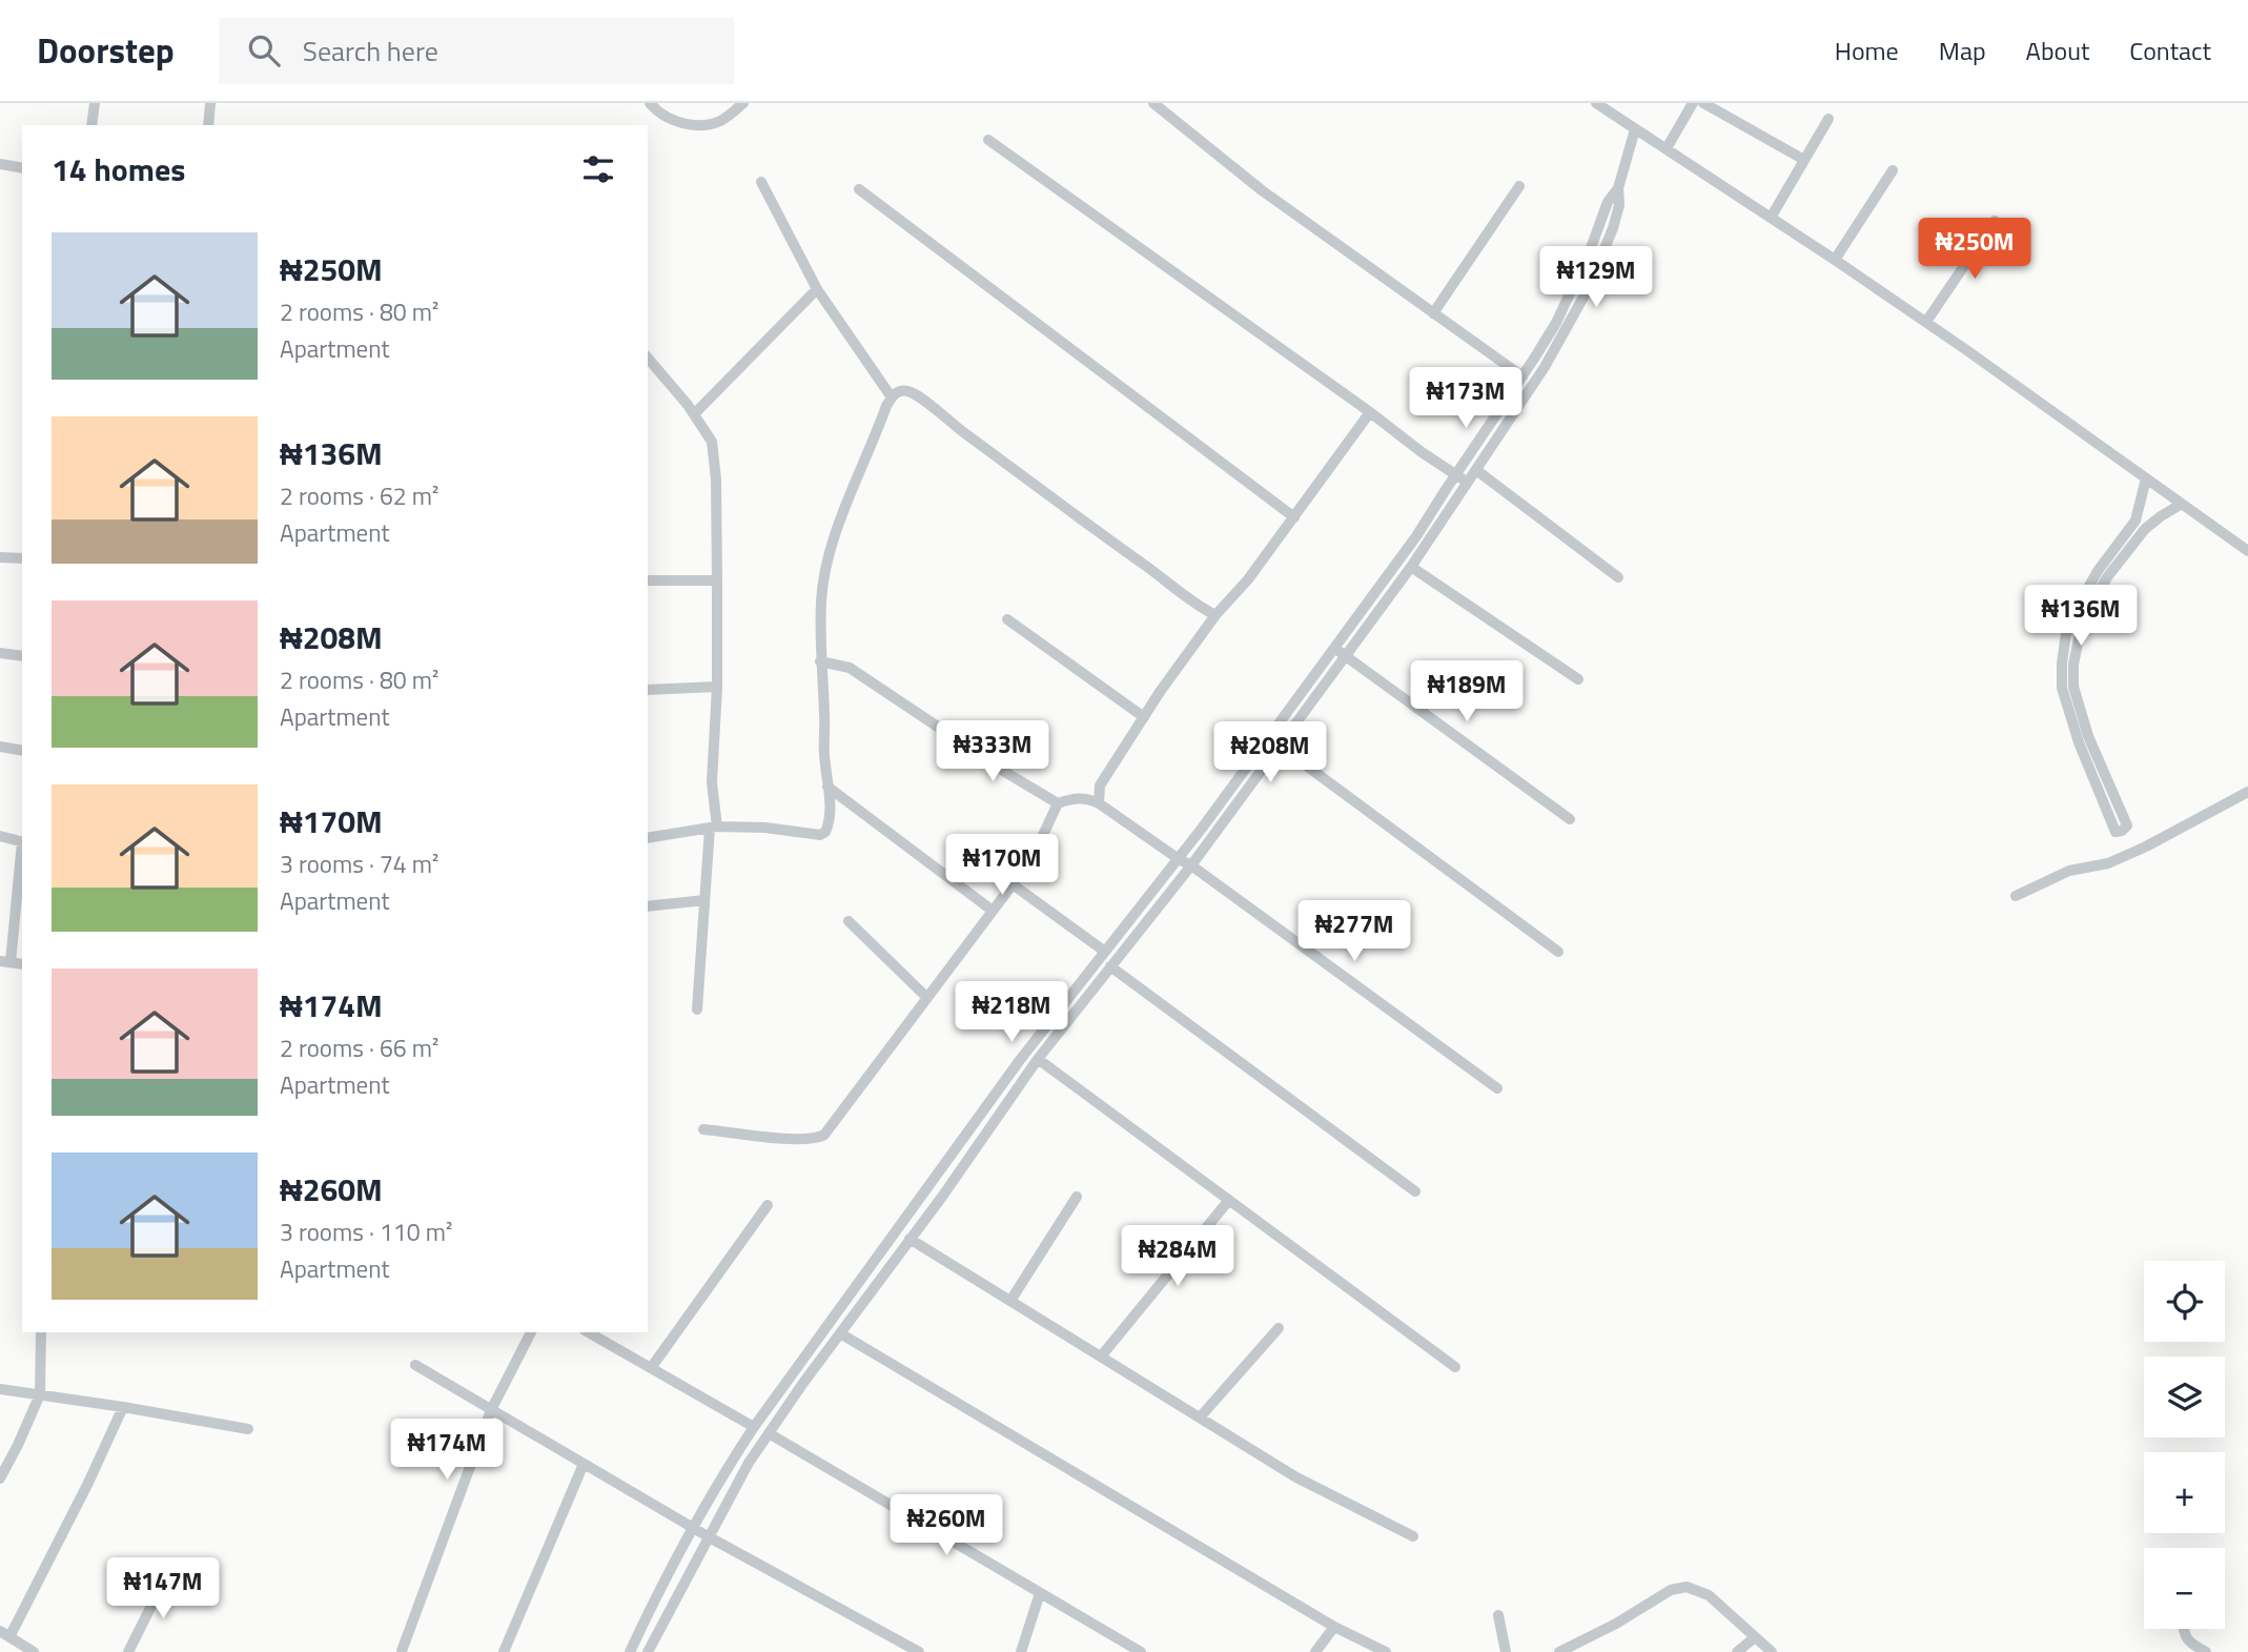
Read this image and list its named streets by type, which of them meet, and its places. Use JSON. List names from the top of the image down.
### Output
{
  "page": {
    "header": "Doorstep",
    "search": "Search here",
    "nav": [
      "Home",
      "Map",
      "About",
      "Contact"
    ],
    "heading": "14 homes",
    "list": [
      {
        "name": "₦250M",
        "note": "2 rooms · 80 m² · Apartment"
      },
      {
        "name": "₦136M",
        "note": "2 rooms · 62 m² · Apartment"
      },
      {
        "name": "₦208M",
        "note": "2 rooms · 80 m² · Apartment"
      },
      {
        "name": "₦170M",
        "note": "3 rooms · 74 m² · Apartment"
      },
      {
        "name": "₦174M",
        "note": "2 rooms · 66 m² · Apartment"
      },
      {
        "name": "₦260M",
        "note": "3 rooms · 110 m² · Apartment"
      }
    ],
    "price": [
      "₦250M",
      "₦129M",
      "₦173M",
      "₦136M",
      "₦189M",
      "₦333M",
      "₦208M",
      "₦170M",
      "₦277M",
      "₦218M",
      "₦284M",
      "₦174M",
      "₦260M",
      "₦147M"
    ],
    "map_buttons": ["+", "−"]
  }
}
